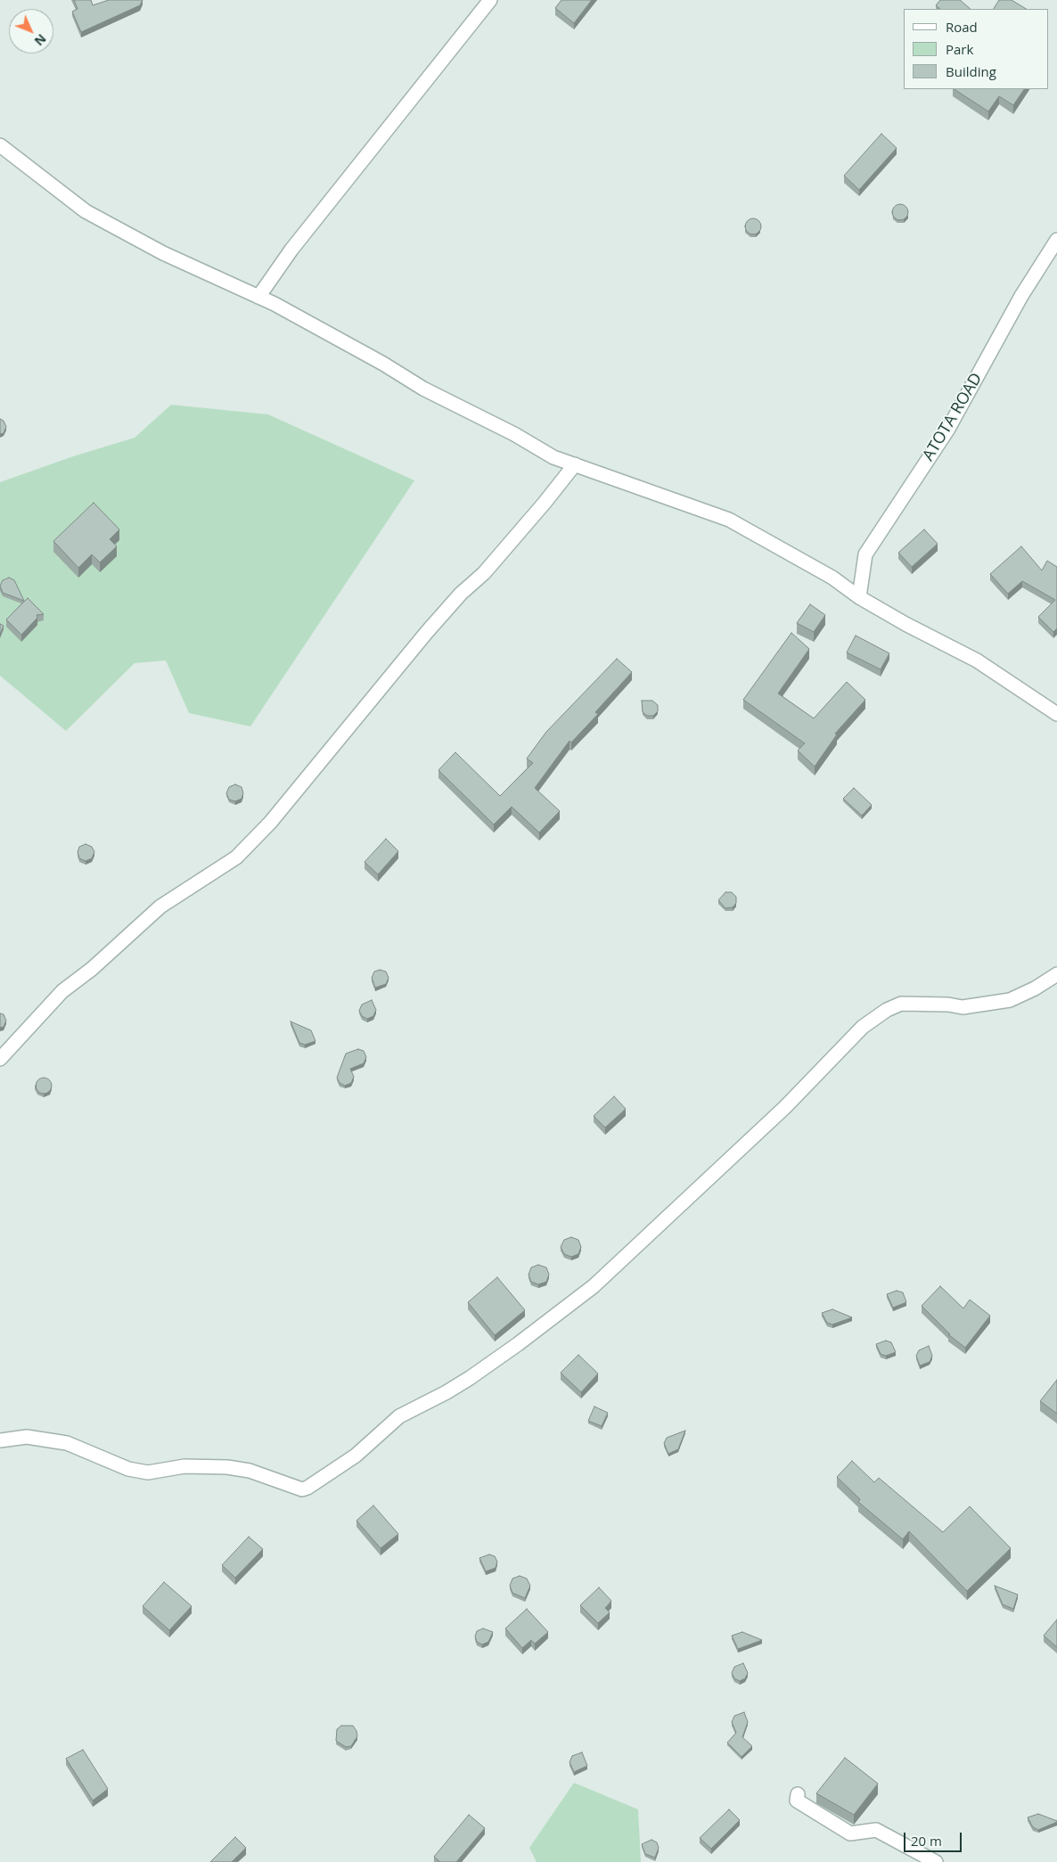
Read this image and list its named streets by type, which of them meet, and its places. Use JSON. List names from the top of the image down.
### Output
{
  "streets": {
    "street": ["ATOTA ROAD"]
  },
  "legend": ["Road", "Park", "Building"],
  "scale_bar": "20 m",
  "north": "bottom right"
}
